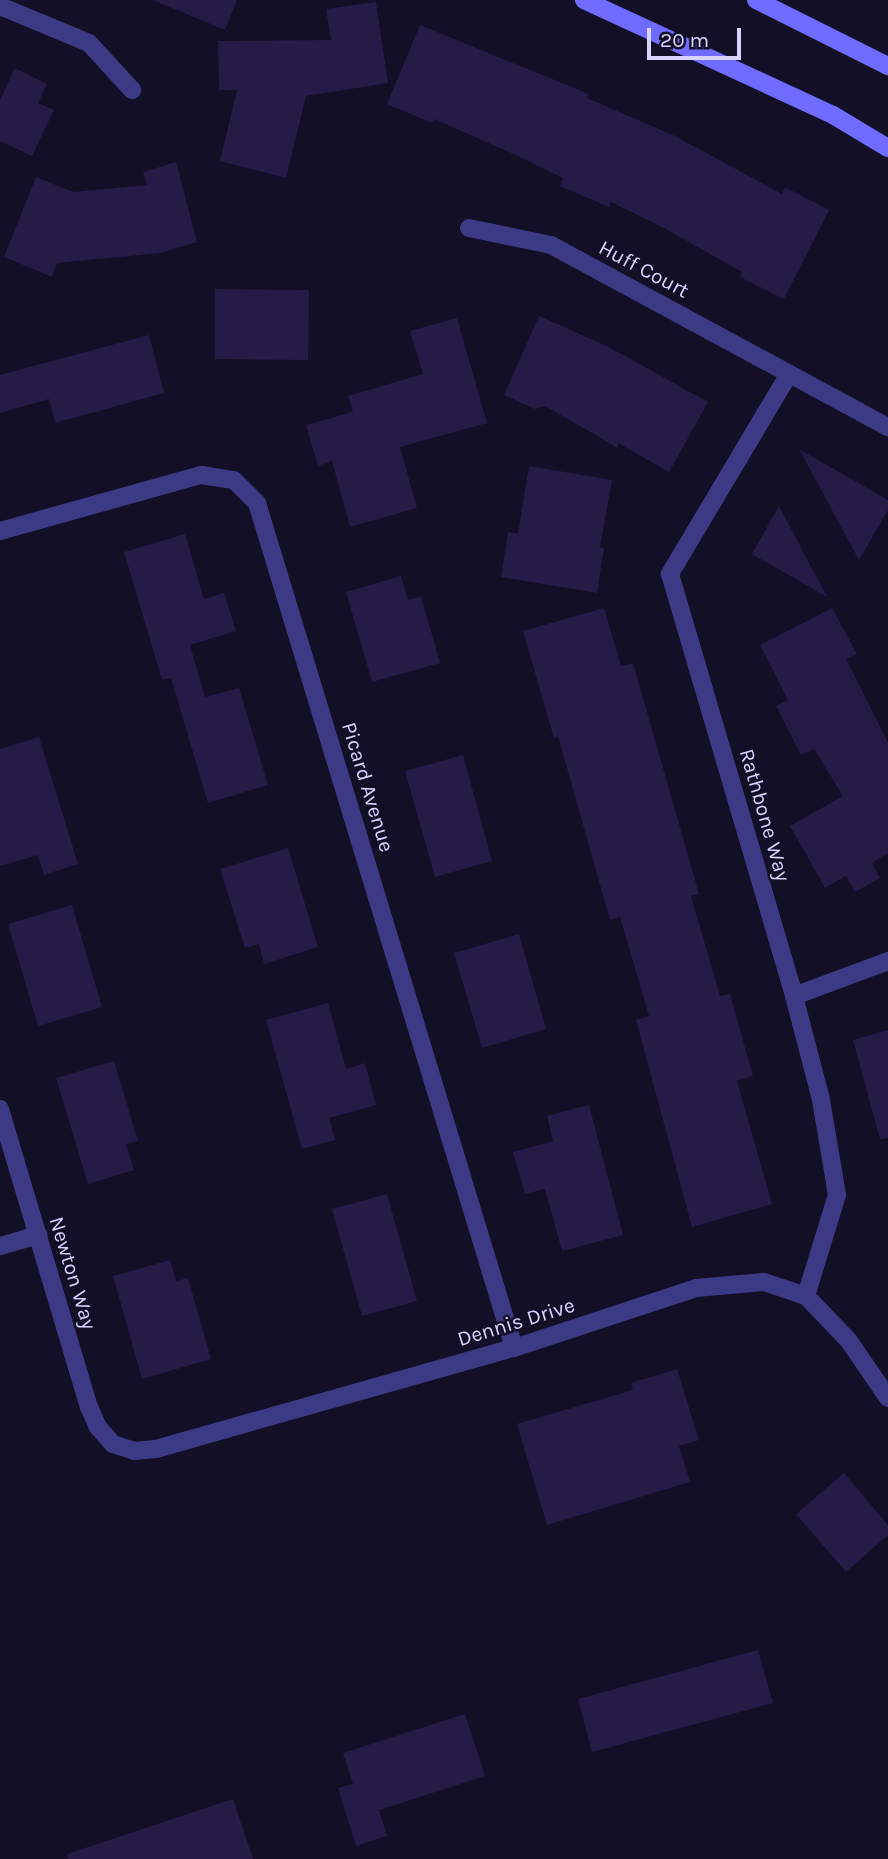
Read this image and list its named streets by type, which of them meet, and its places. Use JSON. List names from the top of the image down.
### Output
{
  "streets": {
    "street": [
      "Huff Court",
      "Picard Avenue",
      "Rathbone Way",
      "Newton Way",
      "Dennis Drive"
    ]
  },
  "crossings": [
    ["Huff Court", "Rathbone Way"],
    ["Picard Avenue", "Dennis Drive"],
    ["Rathbone Way", "Dennis Drive"],
    ["Newton Way", "Dennis Drive"]
  ],
  "scale_bar": "20 m"
}
